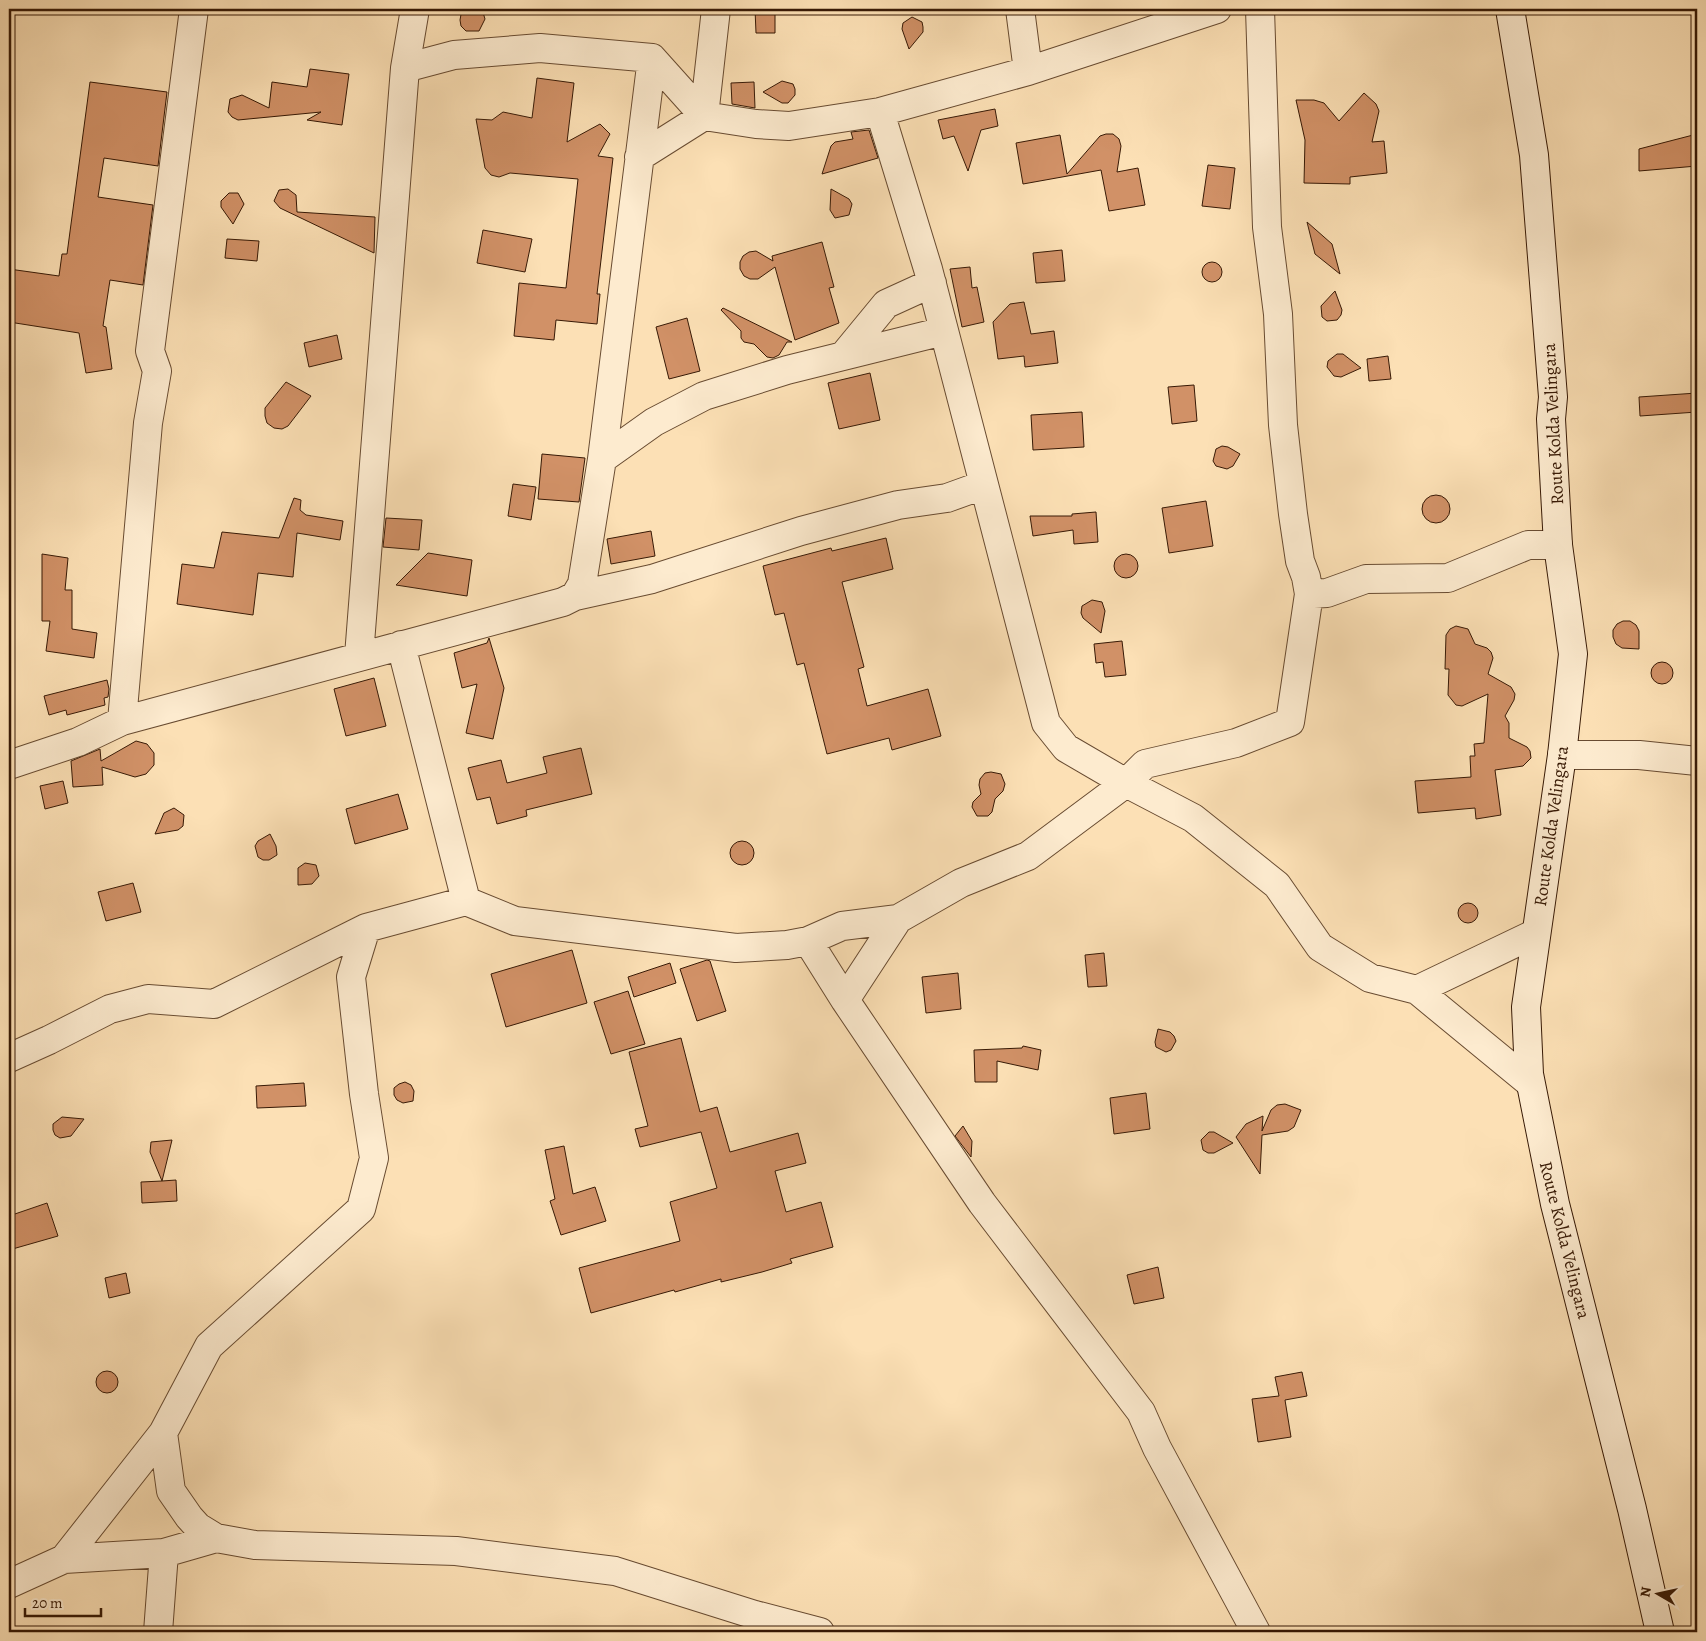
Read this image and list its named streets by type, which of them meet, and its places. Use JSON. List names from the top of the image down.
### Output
{
  "streets": {
    "street": ["Route Kolda Velingara"]
  },
  "scale_bar": "20 m",
  "north": "left"
}
